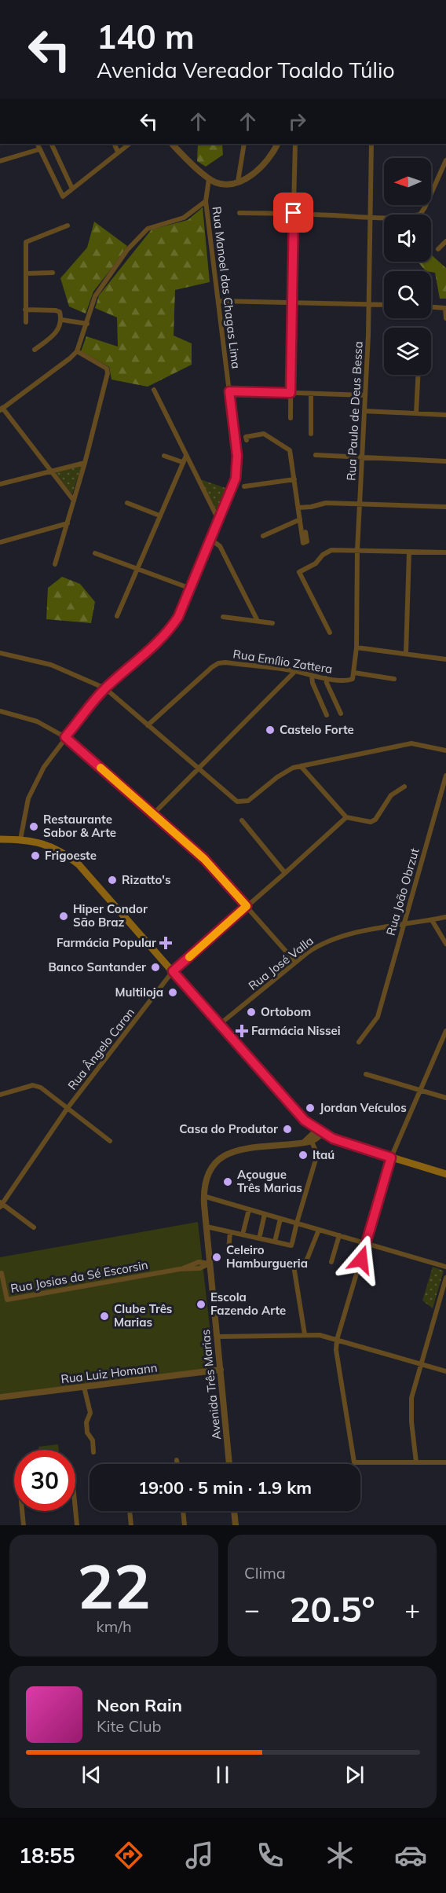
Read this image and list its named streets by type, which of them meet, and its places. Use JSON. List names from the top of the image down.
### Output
{
  "streets": {
    "street": [
      "Rua Manoel das Chagas Lima",
      "Rua Paulo de Deus Bessa",
      "Rua Emílio Zattera",
      "Rua João Obrzut",
      "Rua José Valla",
      "Rua Ângelo Caron",
      "Rua Josias da Sé Escorsin",
      "Rua Luiz Homann",
      "Avenida Três Marias"
    ]
  },
  "crossings": [
    ["Rua Paulo de Deus Bessa", "Rua Emílio Zattera"],
    ["Rua João Obrzut", "Rua José Valla"],
    ["Rua Josias da Sé Escorsin", "Avenida Três Marias"],
    ["Rua Luiz Homann", "Avenida Três Marias"]
  ],
  "places": {
    "other": [
      "Castelo Forte",
      "Restaurante Sabor & Arte",
      "Frigoeste",
      "Rizatto's",
      "Hiper Condor São Braz",
      "Banco Santander",
      "Multiloja",
      "Ortobom",
      "Jordan Veículos",
      "Casa do Produtor",
      "Itaú",
      "Açougue Três Marias",
      "Celeiro Hamburgueria",
      "Escola Fazendo Arte",
      "Clube Três Marias"
    ],
    "health": ["Farmácia Popular", "Farmácia Nissei"]
  },
  "north": "left",
  "page": {
    "turn": ["140 m", "Avenida Vereador Toaldo Túlio"],
    "limit": "30",
    "trip": "19:00 · 5 min · 1.9 km",
    "tile": [
      ["22", "km/h"],
      "Clima"
    ],
    "heat": ["−", "20.5°", "+"],
    "song": ["Neon Rain", "Kite Club"],
    "tabs": "18:55"
  }
}
